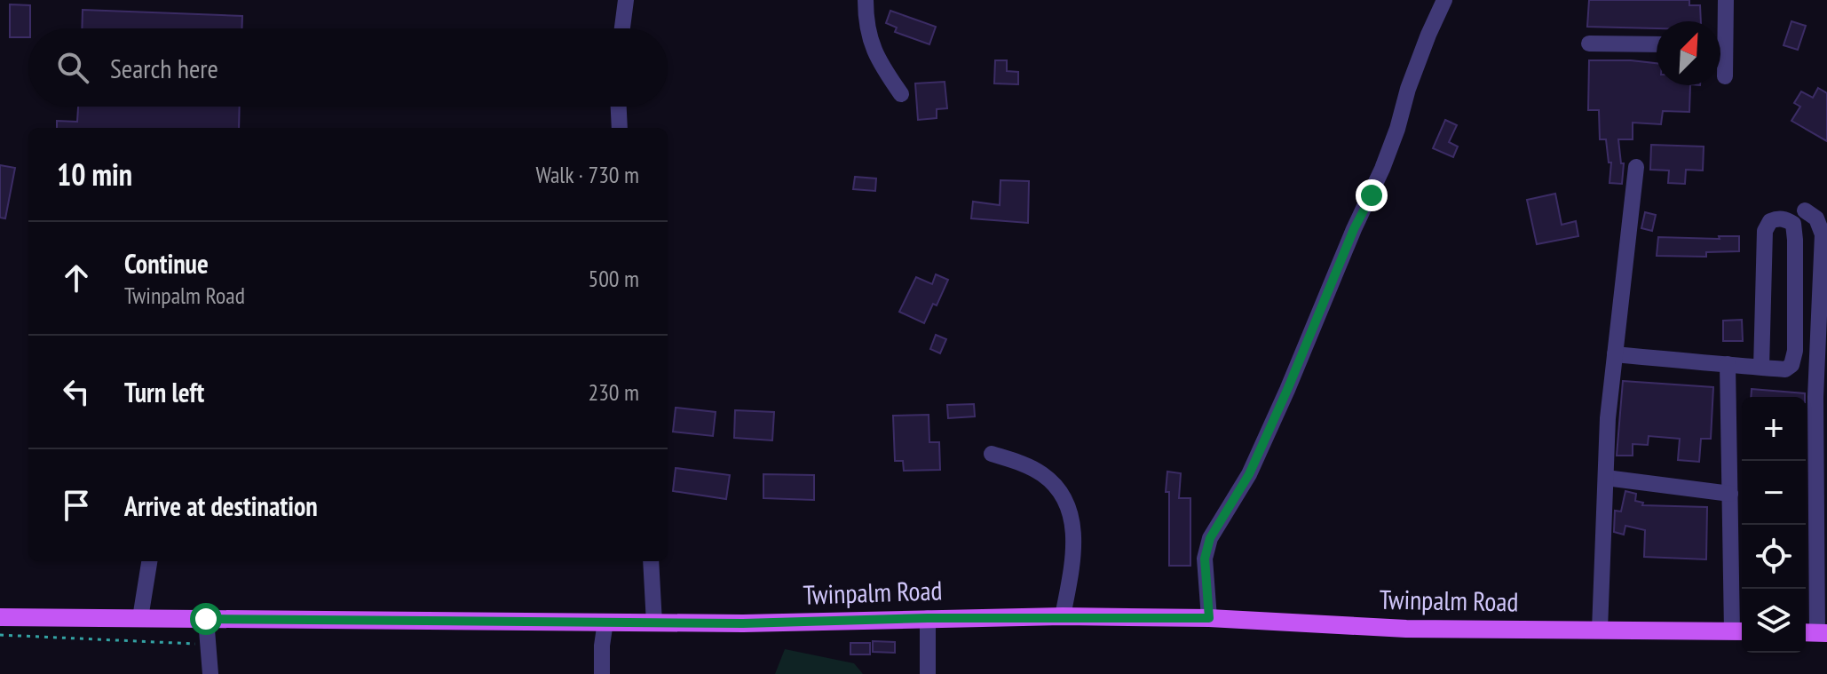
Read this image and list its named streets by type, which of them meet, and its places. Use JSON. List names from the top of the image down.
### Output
{
  "streets": {
    "main road": ["Twinpalm Road"]
  },
  "north": "top right",
  "page": {
    "search": "Search here",
    "heading": ["10 min", "Walk · 730 m"],
    "list": [
      ["Continue", "Twinpalm Road", "500 m"],
      ["Turn left", "230 m"],
      "Arrive at destination"
    ],
    "map_buttons": ["+", "−"]
  }
}
